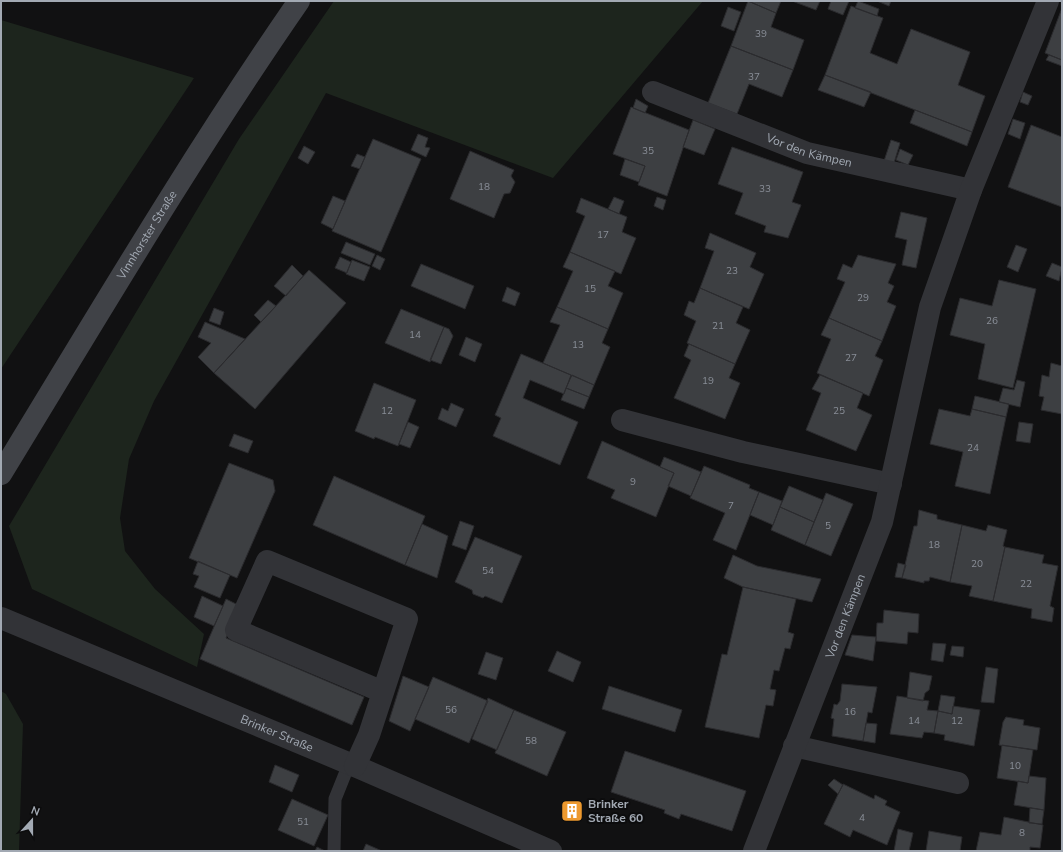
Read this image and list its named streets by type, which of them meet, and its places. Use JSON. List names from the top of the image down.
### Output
{
  "streets": {
    "street": ["Vor den Kämpen", "Vinnhorster Straße", "Brinker Straße"]
  },
  "places": {
    "building": ["Brinker Straße 60"]
  },
  "house_numbers": [
    "39",
    "37",
    "35",
    "18",
    "33",
    "17",
    "23",
    "15",
    "29",
    "26",
    "21",
    "14",
    "13",
    "27",
    "19",
    "12",
    "25",
    "24",
    "9",
    "7",
    "5",
    "18",
    "20",
    "54",
    "22",
    "56",
    "16",
    "14",
    "12",
    "58",
    "10",
    "4",
    "51",
    "8"
  ],
  "north": "top"
}
